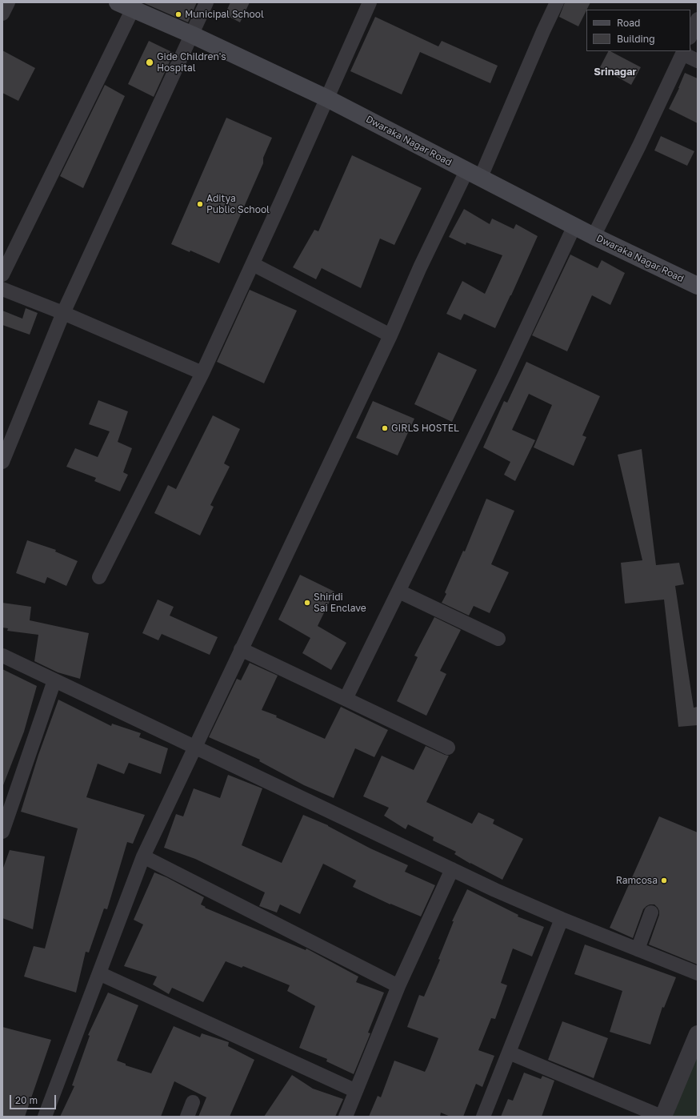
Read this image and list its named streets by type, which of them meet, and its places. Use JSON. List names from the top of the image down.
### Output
{
  "streets": {
    "main road": ["Dwaraka Nagar Road"]
  },
  "districts": ["Srinagar"],
  "places": [
    "Municipal School",
    "Gide Children's Hospital",
    "Aditya Public School",
    "GIRLS HOSTEL",
    "Shiridi Sai Enclave",
    "Ramcosa"
  ],
  "legend": ["Road", "Building"],
  "scale_bar": "20 m"
}
